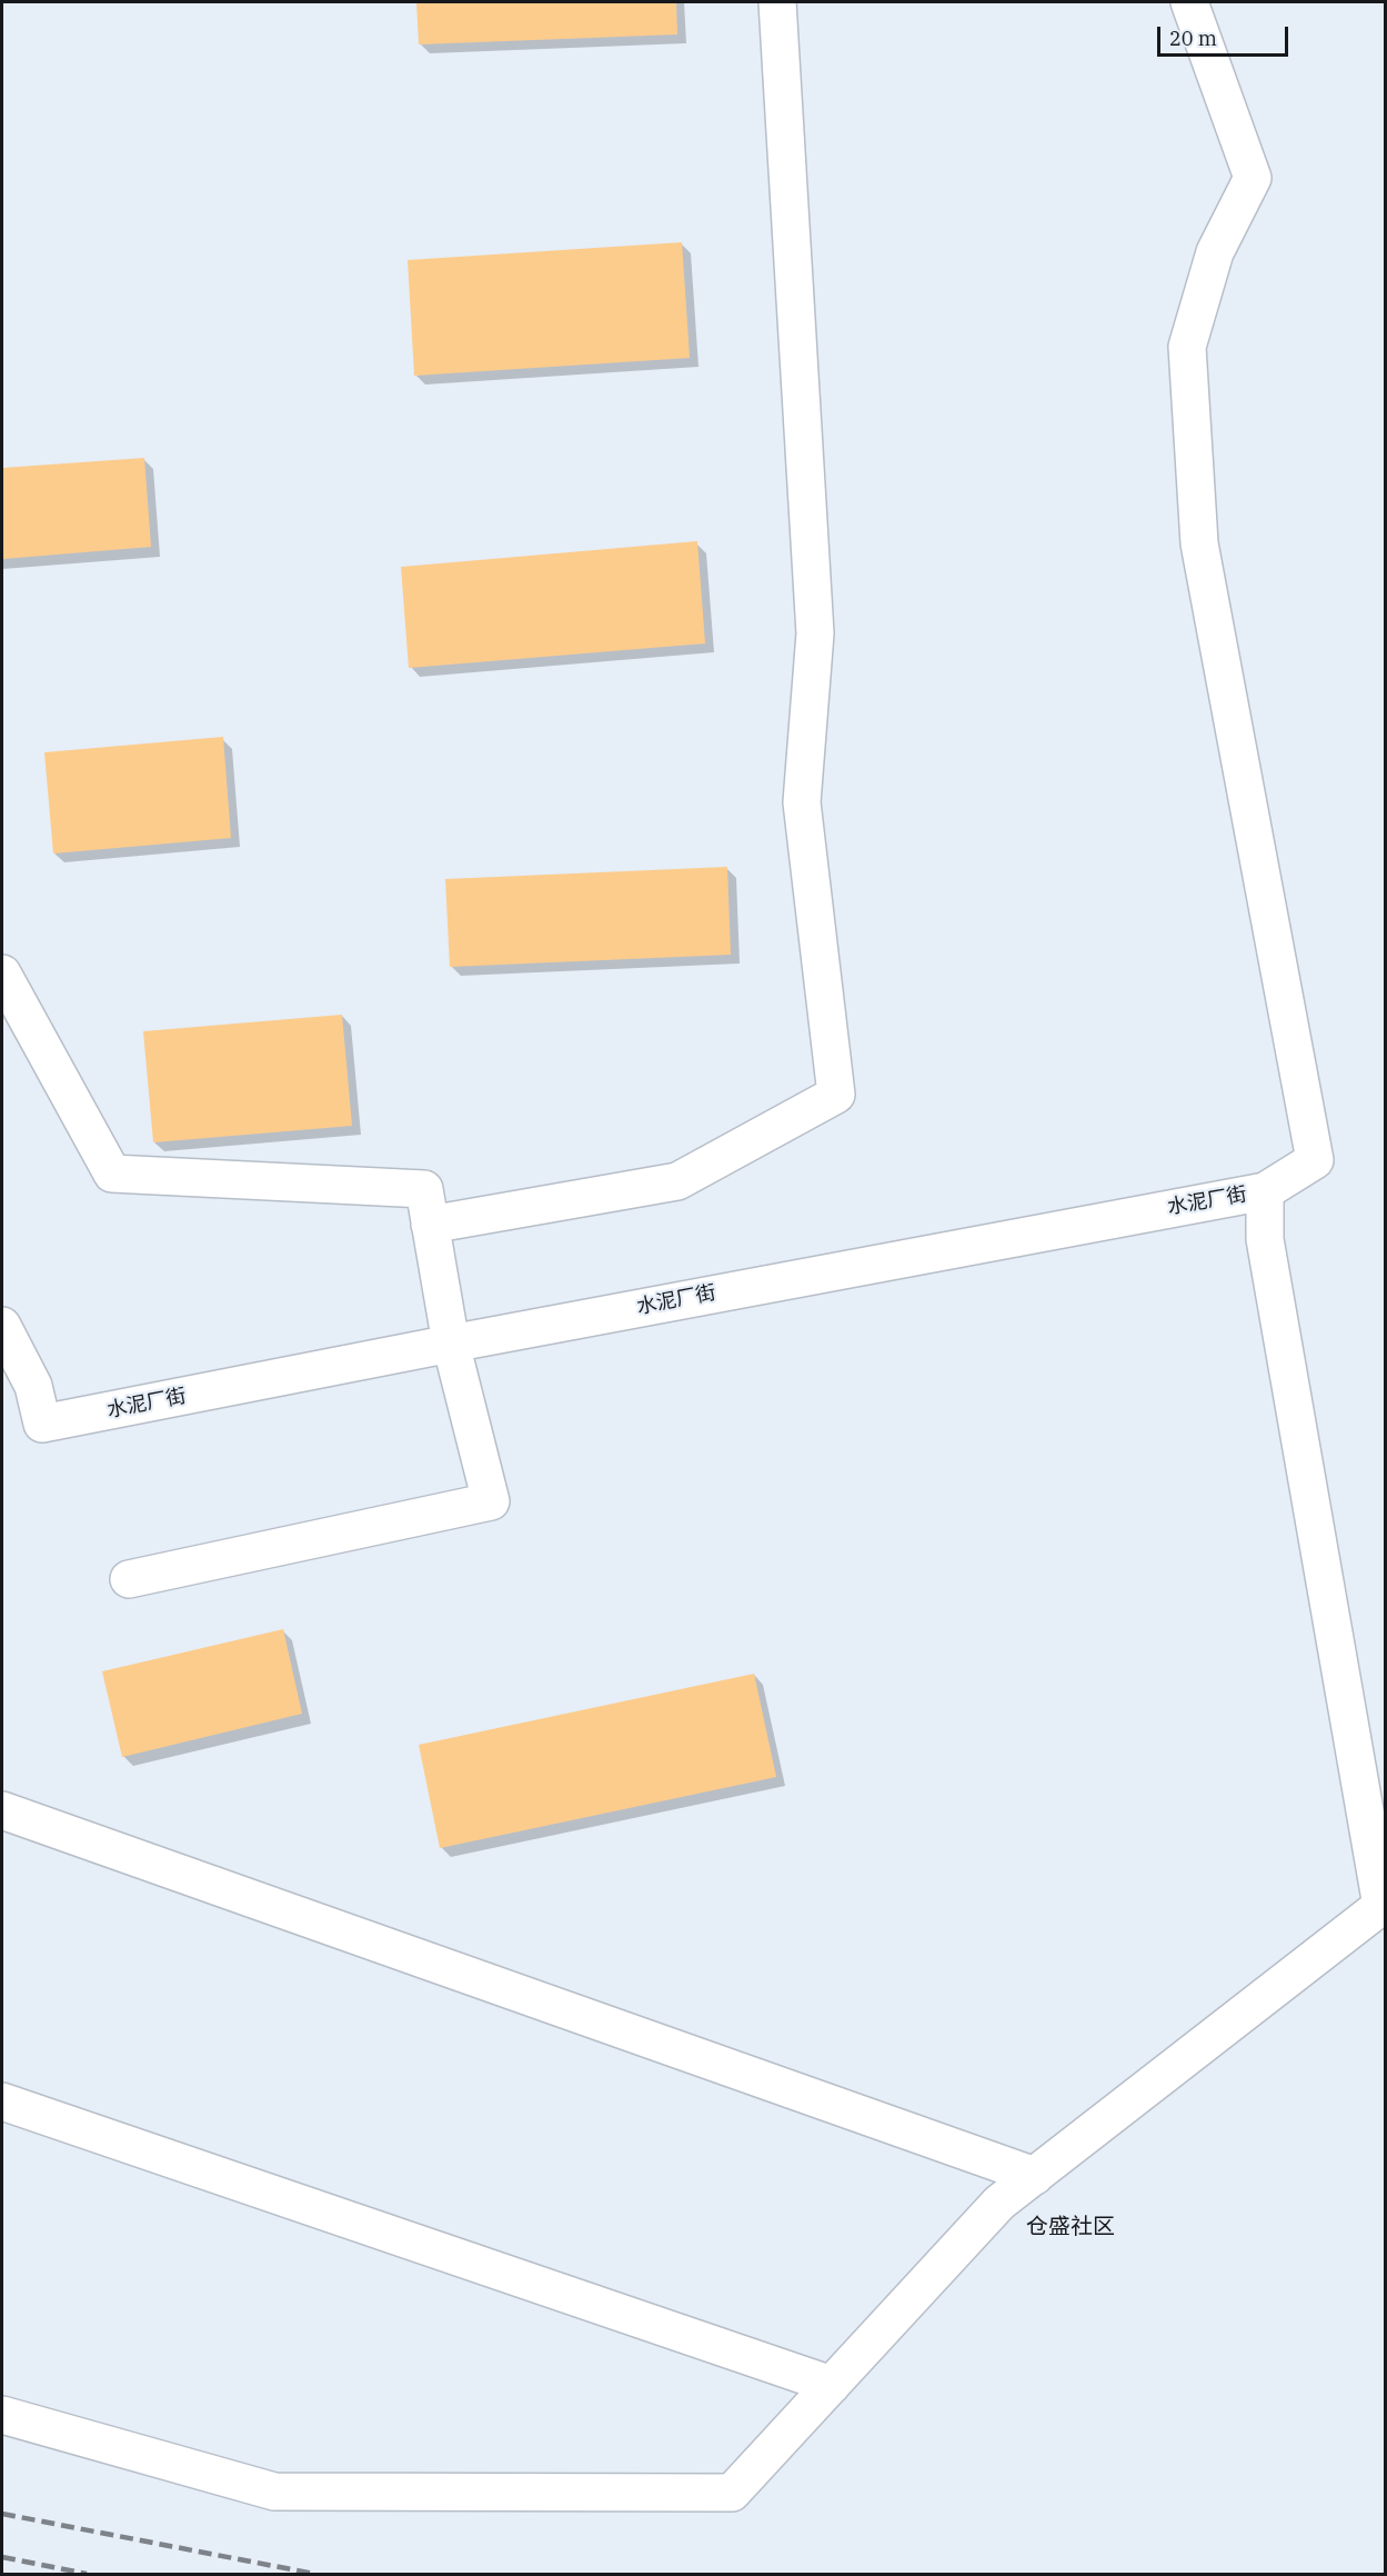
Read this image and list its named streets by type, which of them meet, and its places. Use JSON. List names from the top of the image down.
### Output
{
  "streets": {
    "street": ["水泥厂街"]
  },
  "districts": ["仓盛社区"],
  "scale_bar": "20 m"
}
